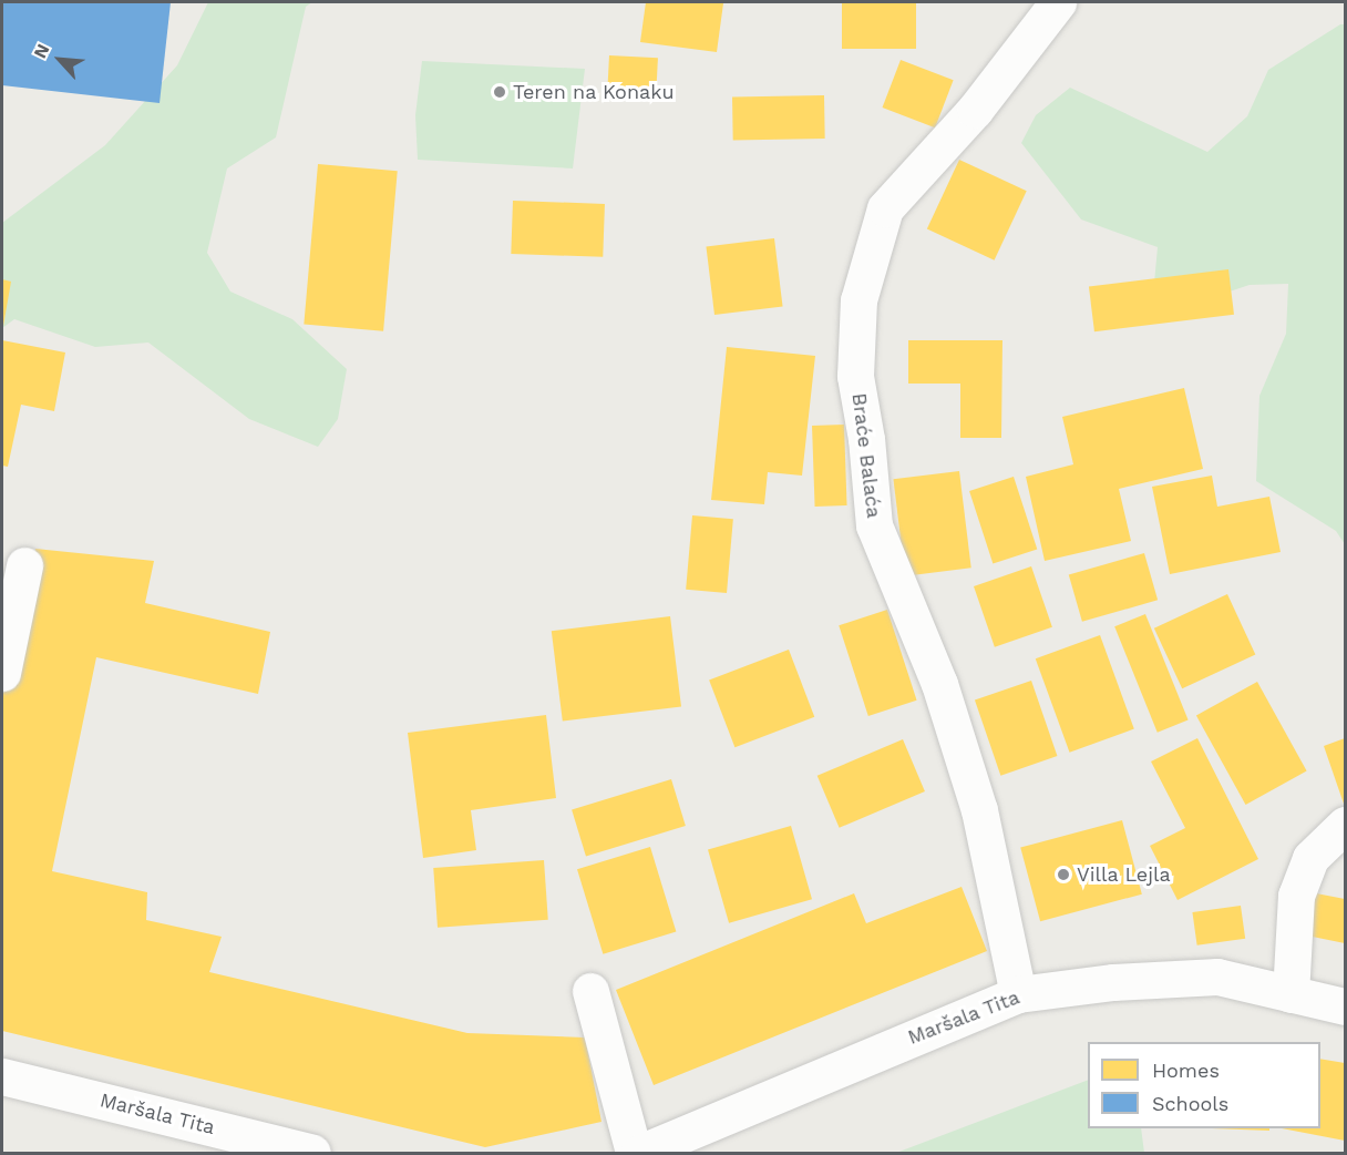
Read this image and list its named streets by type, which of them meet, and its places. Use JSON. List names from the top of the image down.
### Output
{
  "streets": {
    "street": ["Braće Balaća", "Maršala Tita"]
  },
  "crossings": [
    ["Braće Balaća", "Maršala Tita"]
  ],
  "places": ["Teren na Konaku", "Villa Lejla"],
  "legend": ["Homes", "Schools"],
  "north": "top left"
}
